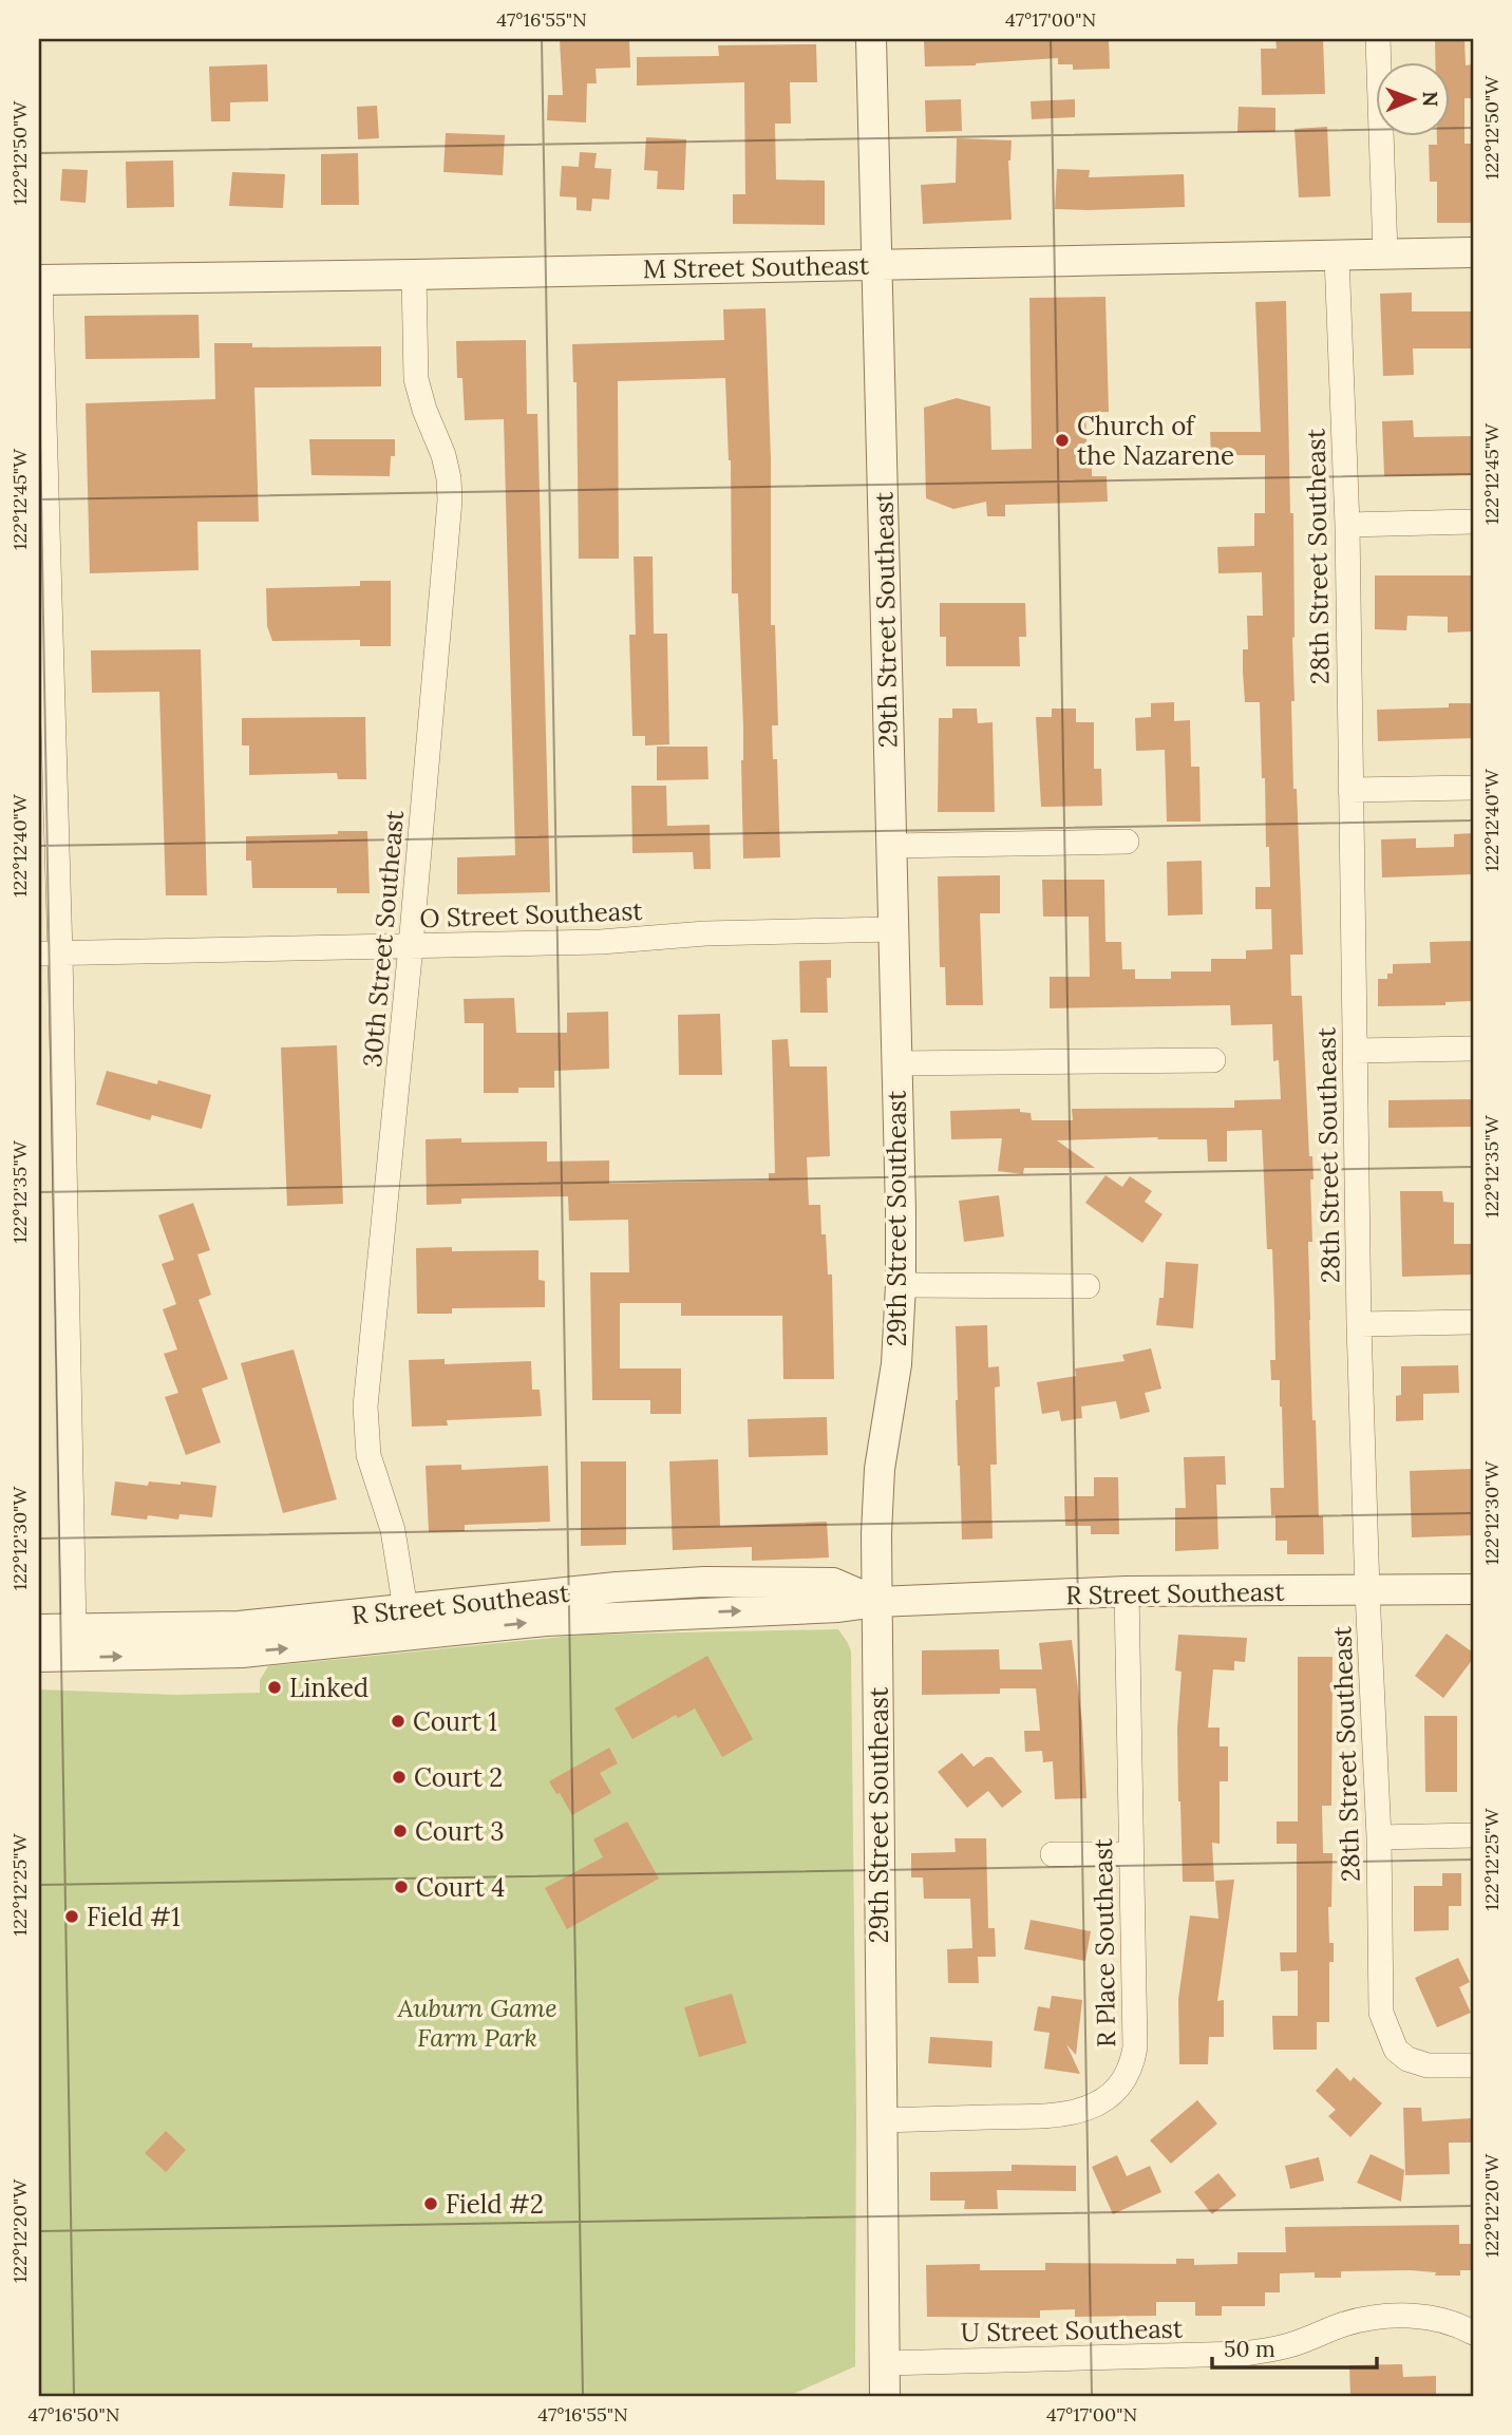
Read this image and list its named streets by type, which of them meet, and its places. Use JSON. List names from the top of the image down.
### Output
{
  "streets": {
    "street": [
      "M Street Southeast",
      "28th Street Southeast",
      "29th Street Southeast",
      "O Street Southeast",
      "30th Street Southeast",
      "R Street Southeast",
      "R Place Southeast",
      "U Street Southeast"
    ]
  },
  "crossings": [
    ["M Street Southeast", "28th Street Southeast"],
    ["M Street Southeast", "29th Street Southeast"],
    ["M Street Southeast", "30th Street Southeast"],
    ["28th Street Southeast", "R Street Southeast"],
    ["29th Street Southeast", "O Street Southeast"],
    ["29th Street Southeast", "R Street Southeast"],
    ["29th Street Southeast", "R Place Southeast"],
    ["29th Street Southeast", "U Street Southeast"],
    ["O Street Southeast", "30th Street Southeast"],
    ["30th Street Southeast", "R Street Southeast"],
    ["R Street Southeast", "R Place Southeast"]
  ],
  "parks": ["Auburn Game Farm Park"],
  "places": [
    "Church of the Nazarene",
    "Linked",
    "Court 1",
    "Court 2",
    "Court 3",
    "Court 4",
    "Field #1",
    "Field #2"
  ],
  "scale_bar": "50 m",
  "north": "right",
  "coordinates": [
    "47°16'55\"N",
    "47°17'00\"N",
    "122°12'50\"W",
    "122°12'45\"W",
    "122°12'40\"W",
    "122°12'35\"W",
    "122°12'30\"W",
    "122°12'25\"W",
    "122°12'20\"W",
    "47°16'50\"N"
  ]
}
